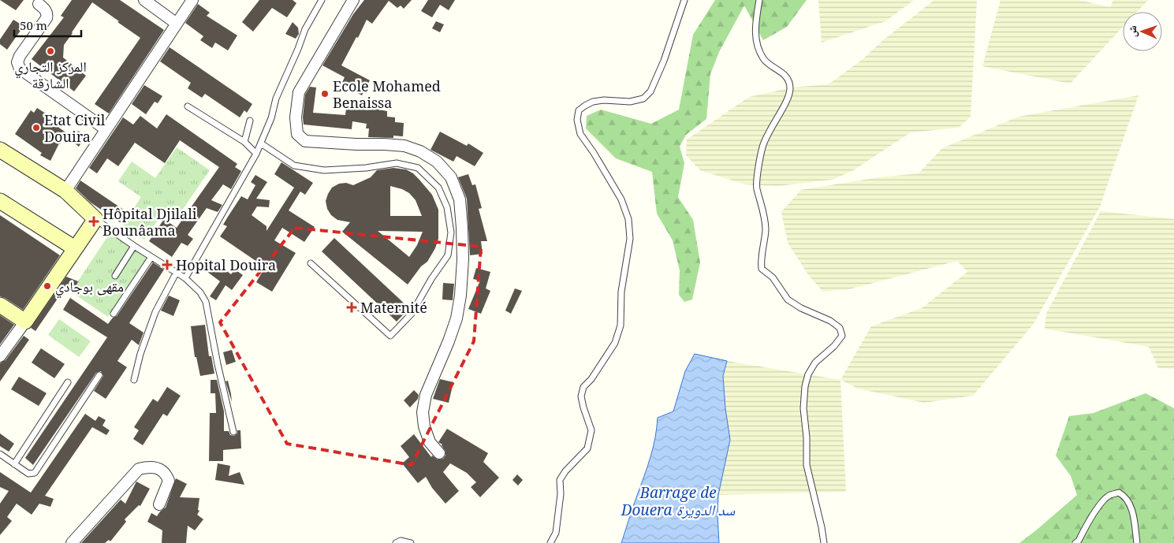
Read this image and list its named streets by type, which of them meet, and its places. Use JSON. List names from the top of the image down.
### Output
{
  "water": ["Barrage de Douera سد الدويرة"],
  "places": {
    "other": [
      "المركز التجاري الشارقة",
      "Ecole Mohamed Benaissa",
      "Etat Civil Douira",
      "مقهى بوجادي"
    ],
    "health": ["Hôpital Djilali Bounâama", "Hopital Douira", "Maternité"]
  },
  "scale_bar": "50 m",
  "north": "left"
}
